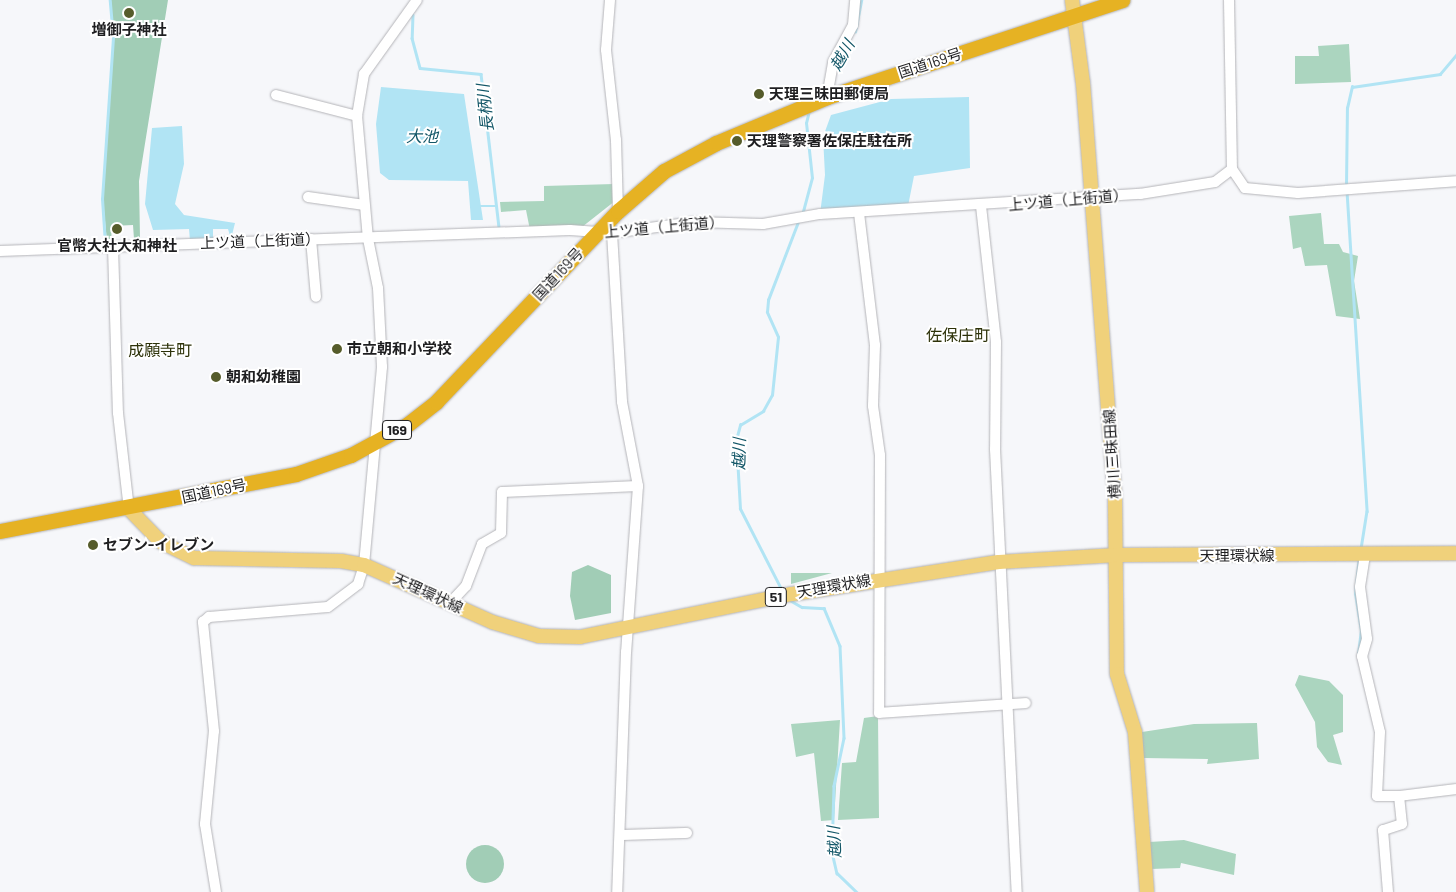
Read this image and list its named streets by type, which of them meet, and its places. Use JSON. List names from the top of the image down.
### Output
{
  "streets": {
    "highway": ["国道169号", "169"],
    "main road": ["横川三昧田線", "天理環状線", "51"],
    "street": ["上ツ道（上街道）"]
  },
  "crossings": [
    ["国道169号", "上ツ道（上街道）"],
    ["国道169号", "横川三昧田線"],
    ["国道169号", "天理環状線"],
    ["上ツ道（上街道）", "横川三昧田線"],
    ["横川三昧田線", "天理環状線"]
  ],
  "districts": ["佐保庄町", "成願寺町"],
  "water": ["越川", "長柄川", "大池"],
  "places": [
    "増御子神社",
    "天理三昧田郵便局",
    "天理警察署佐保庄駐在所",
    "官幣大社大和神社",
    "市立朝和小学校",
    "朝和幼稚園",
    "セブン-イレブン"
  ]
}
